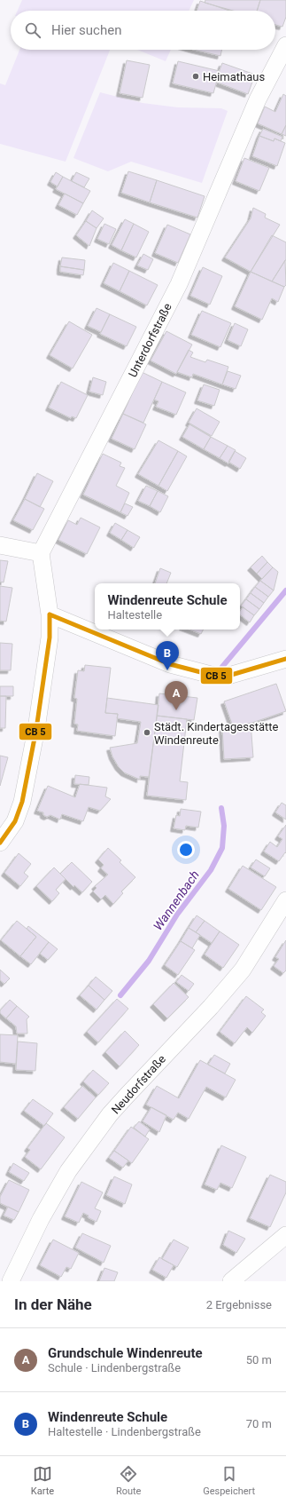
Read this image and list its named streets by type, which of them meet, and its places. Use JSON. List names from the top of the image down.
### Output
{
  "streets": {
    "street": ["Unterdorfstraße", "Neudorfstraße"]
  },
  "water": ["Wannenbach"],
  "places": ["Heimathaus", "Städt. Kindertagesstätte Windenreute"],
  "page": {
    "search": "Hier suchen",
    "popup": ["Windenreute Schule", "Haltestelle"],
    "pins": ["B", "A"],
    "heading": ["In der Nähe", "2 Ergebnisse"],
    "list": [
      {
        "mark": "A",
        "name": "Grundschule Windenreute",
        "note": "Schule · Lindenbergstraße",
        "value": "50 m"
      },
      {
        "mark": "B",
        "name": "Windenreute Schule",
        "note": "Haltestelle · Lindenbergstraße",
        "value": "70 m"
      }
    ],
    "nav": ["Karte", "Route", "Gespeichert"]
  }
}
